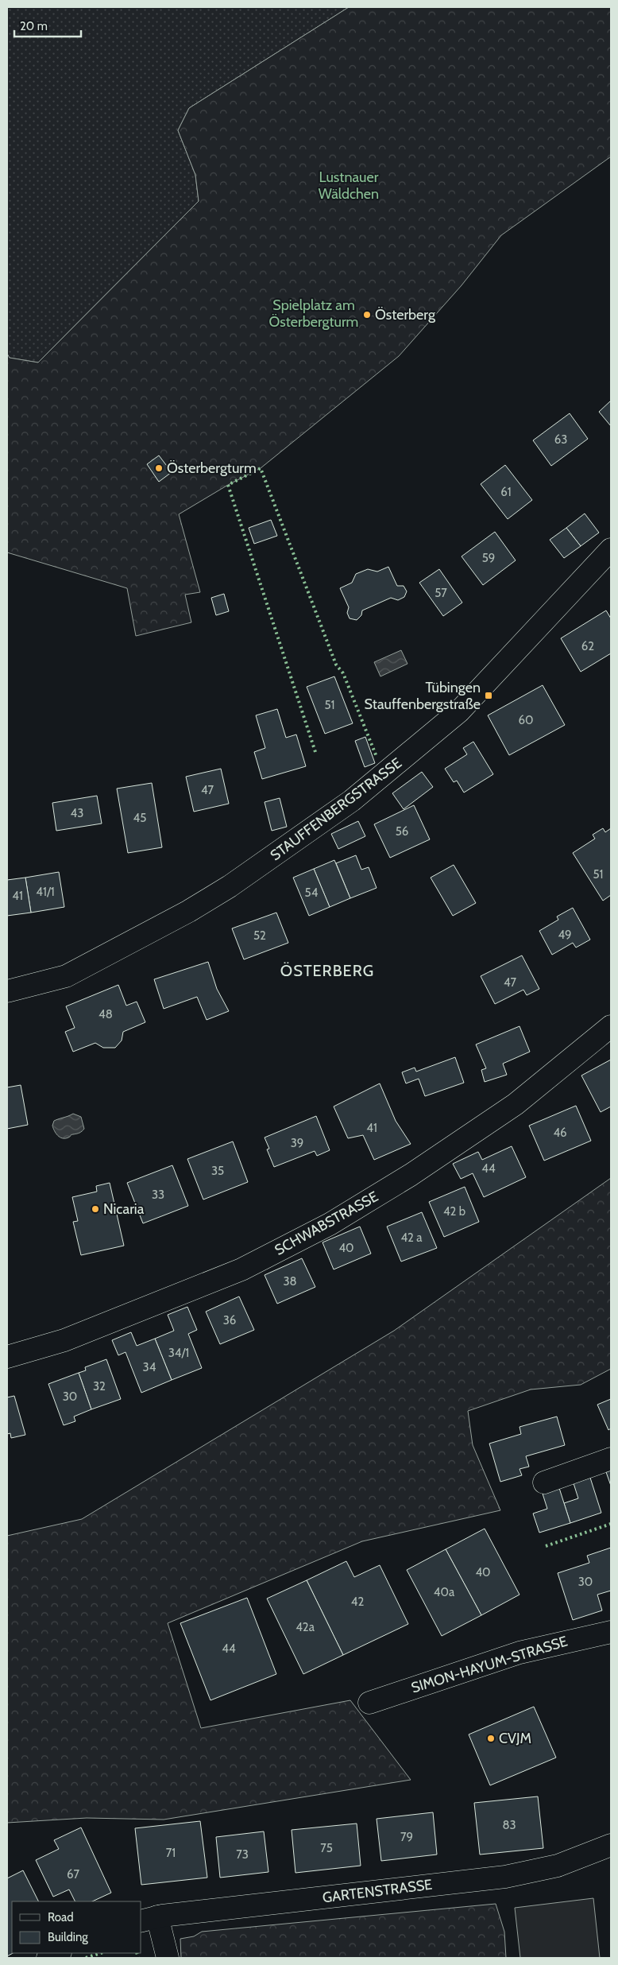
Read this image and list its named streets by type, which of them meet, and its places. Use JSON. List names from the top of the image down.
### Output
{
  "streets": {
    "street": [
      "STAUFFENBERGSTRASSE",
      "SCHWABSTRASSE",
      "SIMON-HAYUM-STRASSE",
      "GARTENSTRASSE"
    ]
  },
  "districts": ["ÖSTERBERG"],
  "parks": ["Lustnauer Wäldchen", "Spielplatz am Österbergturm"],
  "places": {
    "other": [
      "Österberg",
      "Österbergturm",
      "Nicaria",
      "CVJM"
    ],
    "transit": ["Tübingen Stauffenbergstraße"]
  },
  "house_numbers": [
    "63",
    "61",
    "59",
    "57",
    "62",
    "51",
    "60",
    "47",
    "43",
    "45",
    "56",
    "51",
    "41/1",
    "54",
    "41",
    "49",
    "52",
    "47",
    "48",
    "41",
    "46",
    "39",
    "44",
    "35",
    "33",
    "42 b",
    "42 a",
    "40",
    "38",
    "36",
    "34/1",
    "34",
    "32",
    "30",
    "40",
    "30",
    "40a",
    "42",
    "42a",
    "44",
    "83",
    "79",
    "75",
    "71",
    "73",
    "67"
  ],
  "legend": ["Road", "Building"],
  "scale_bar": "20 m"
}
